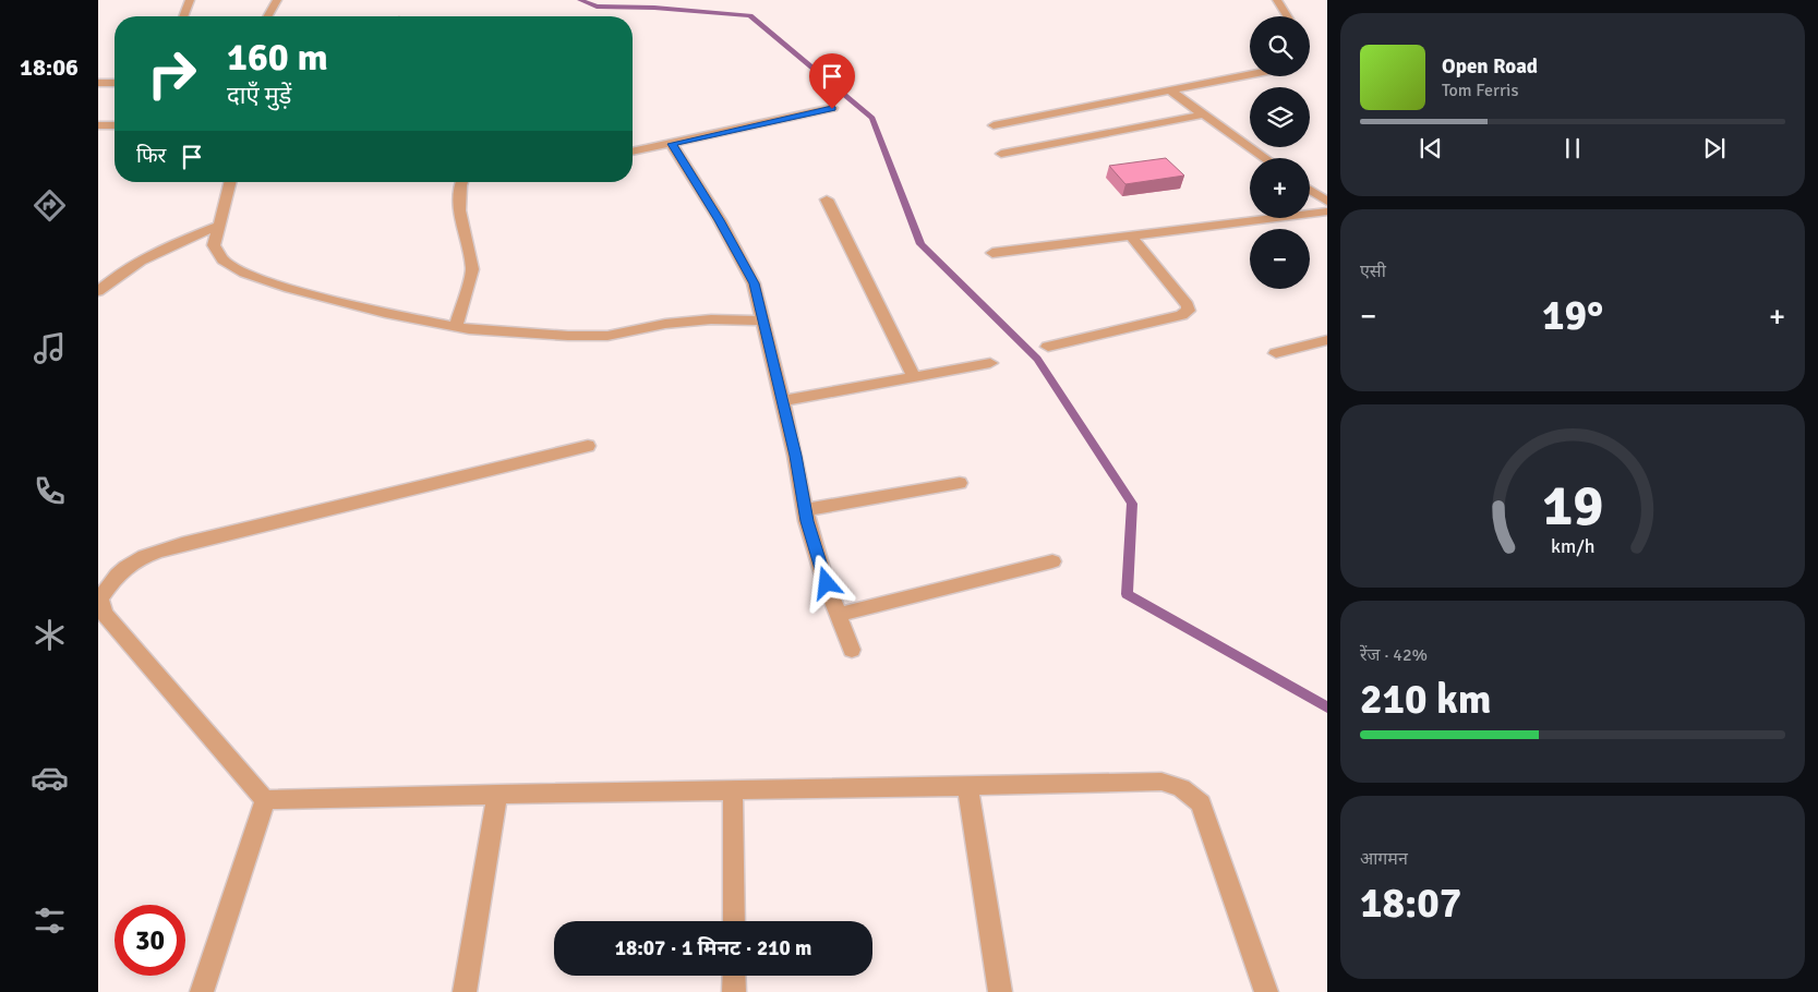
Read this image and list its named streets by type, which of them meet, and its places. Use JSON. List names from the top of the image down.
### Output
{
  "page": {
    "tabs": "18:06",
    "map_buttons": ["+", "−"],
    "turn": ["160 m", "दाएँ मुड़ें"],
    "song": ["Open Road", "Tom Ferris"],
    "then": "फिर",
    "tile": [
      "एसी",
      ["रेंज · 42%", "210 km"],
      ["आगमन", "18:07"]
    ],
    "heat": ["−", "19°", "+"],
    "limit": "30",
    "trip": "18:07 · 1 मिनट · 210 m",
    "gauge": ["19", "km/h"]
  }
}
